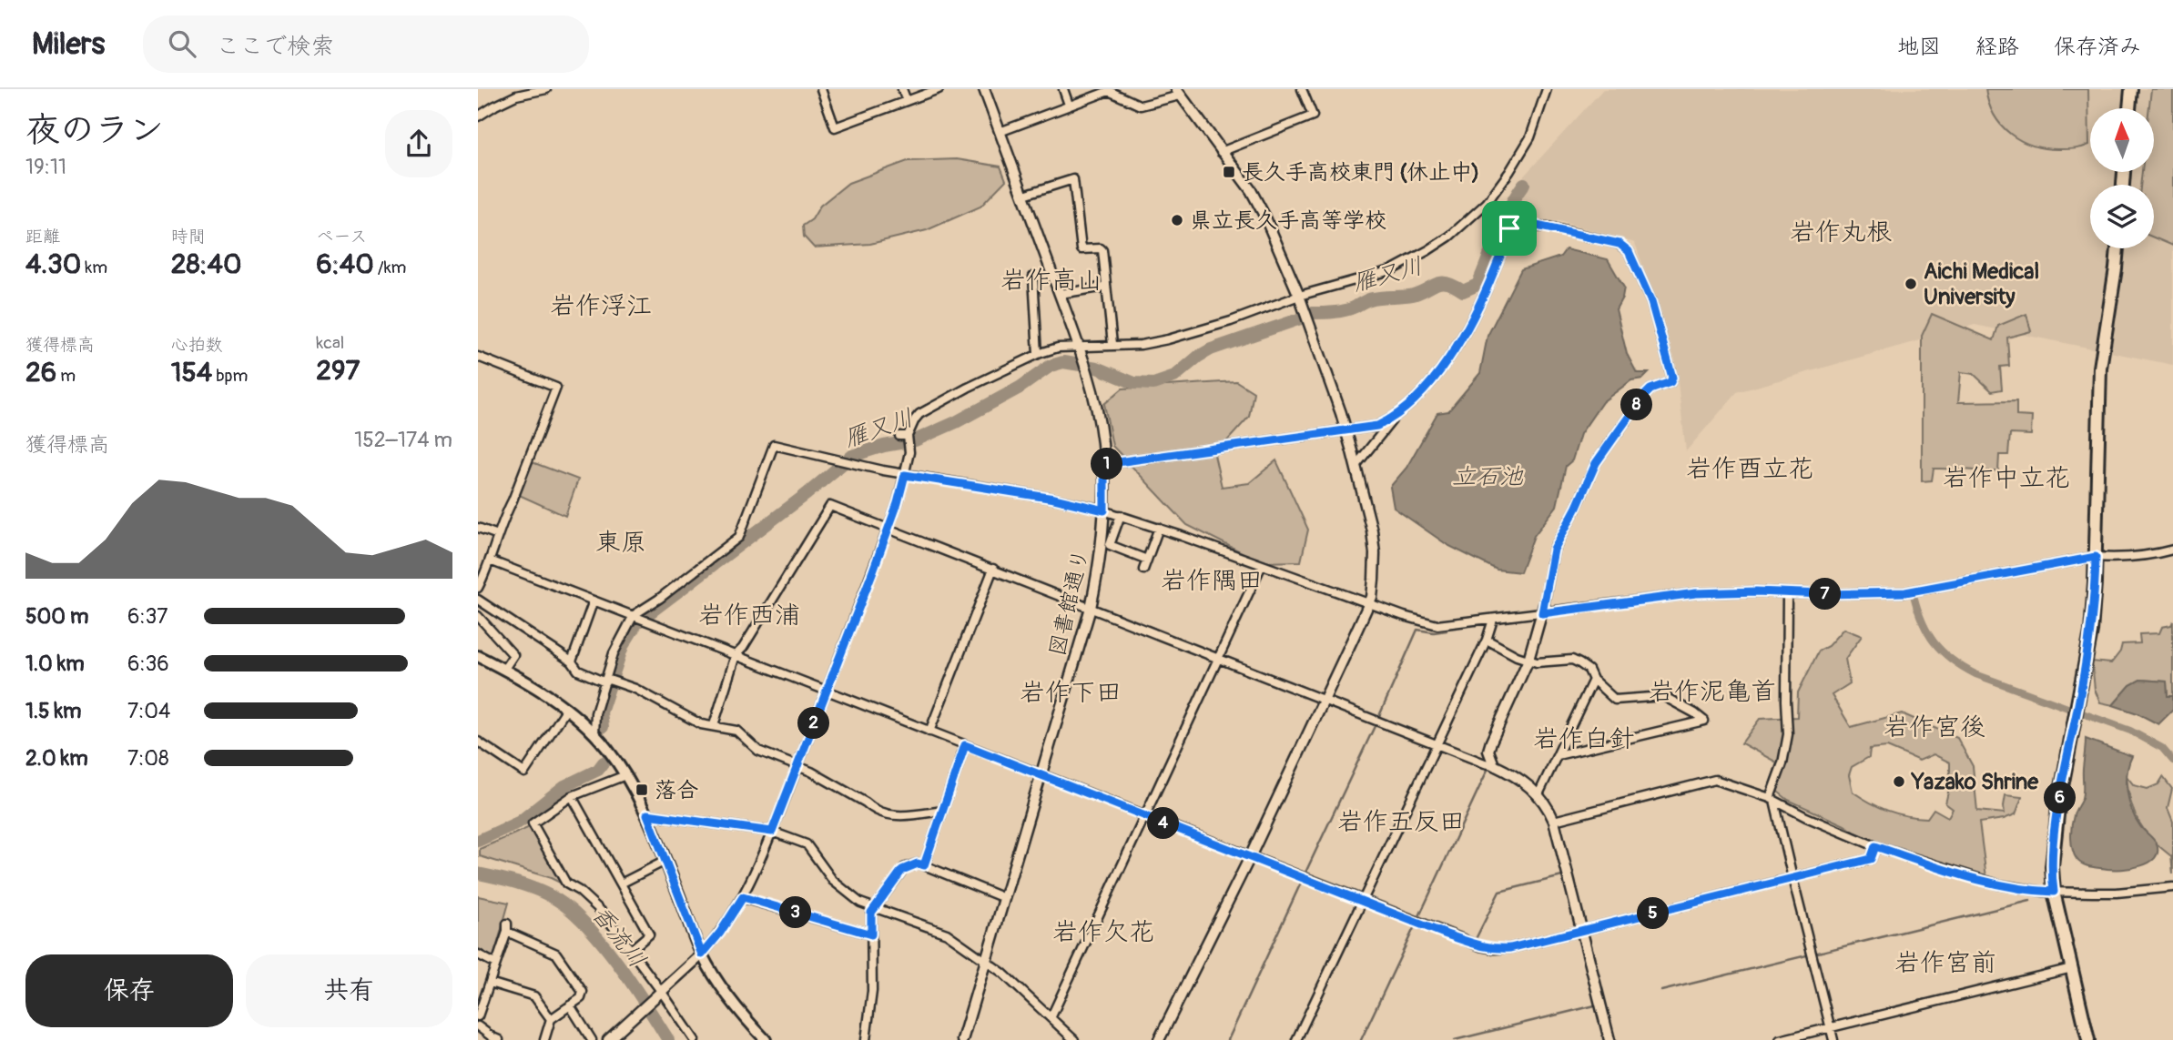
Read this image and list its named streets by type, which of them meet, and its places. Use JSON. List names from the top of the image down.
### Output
{
  "streets": {
    "street": ["図書館通り"]
  },
  "districts": [
    "岩作丸根",
    "岩作高山",
    "岩作浮江",
    "岩作酉立花",
    "岩作中立花",
    "東原",
    "岩作隅田",
    "岩作西浦",
    "岩作泥亀首",
    "岩作下田",
    "岩作宮後",
    "岩作白針",
    "岩作五反田",
    "岩作欠花",
    "岩作宮前"
  ],
  "water": ["雁又川", "立石池", "香流川"],
  "places": {
    "transit": ["長久手高校東門 (休止中)", "落合"],
    "other": ["県立長久手高等学校", "Aichi Medical University", "Yazako Shrine"]
  },
  "north": "top",
  "page": {
    "header": "Milers",
    "search": "ここで検索",
    "nav": ["地図", "経路", "保存済み"],
    "heading": ["夜のラン", "19:11"],
    "stats": [
      ["距離", "4.30 km"],
      ["時間", "28:40"],
      ["ペース", "6:40 /km"],
      ["獲得標高", "26 m"],
      ["心拍数", "154 bpm"],
      ["kcal", "297"]
    ],
    "pins": [
      "8",
      "1",
      "7",
      "2",
      "6",
      "4",
      "3",
      "5"
    ],
    "chart": ["獲得標高", "152–174 m"],
    "list": [
      {
        "name": "500 m",
        "note": "6:37"
      },
      {
        "name": "1.0 km",
        "note": "6:36"
      },
      {
        "name": "1.5 km",
        "note": "7:04"
      },
      {
        "name": "2.0 km",
        "note": "7:08"
      }
    ],
    "buttons": ["保存", "共有"]
  }
}
